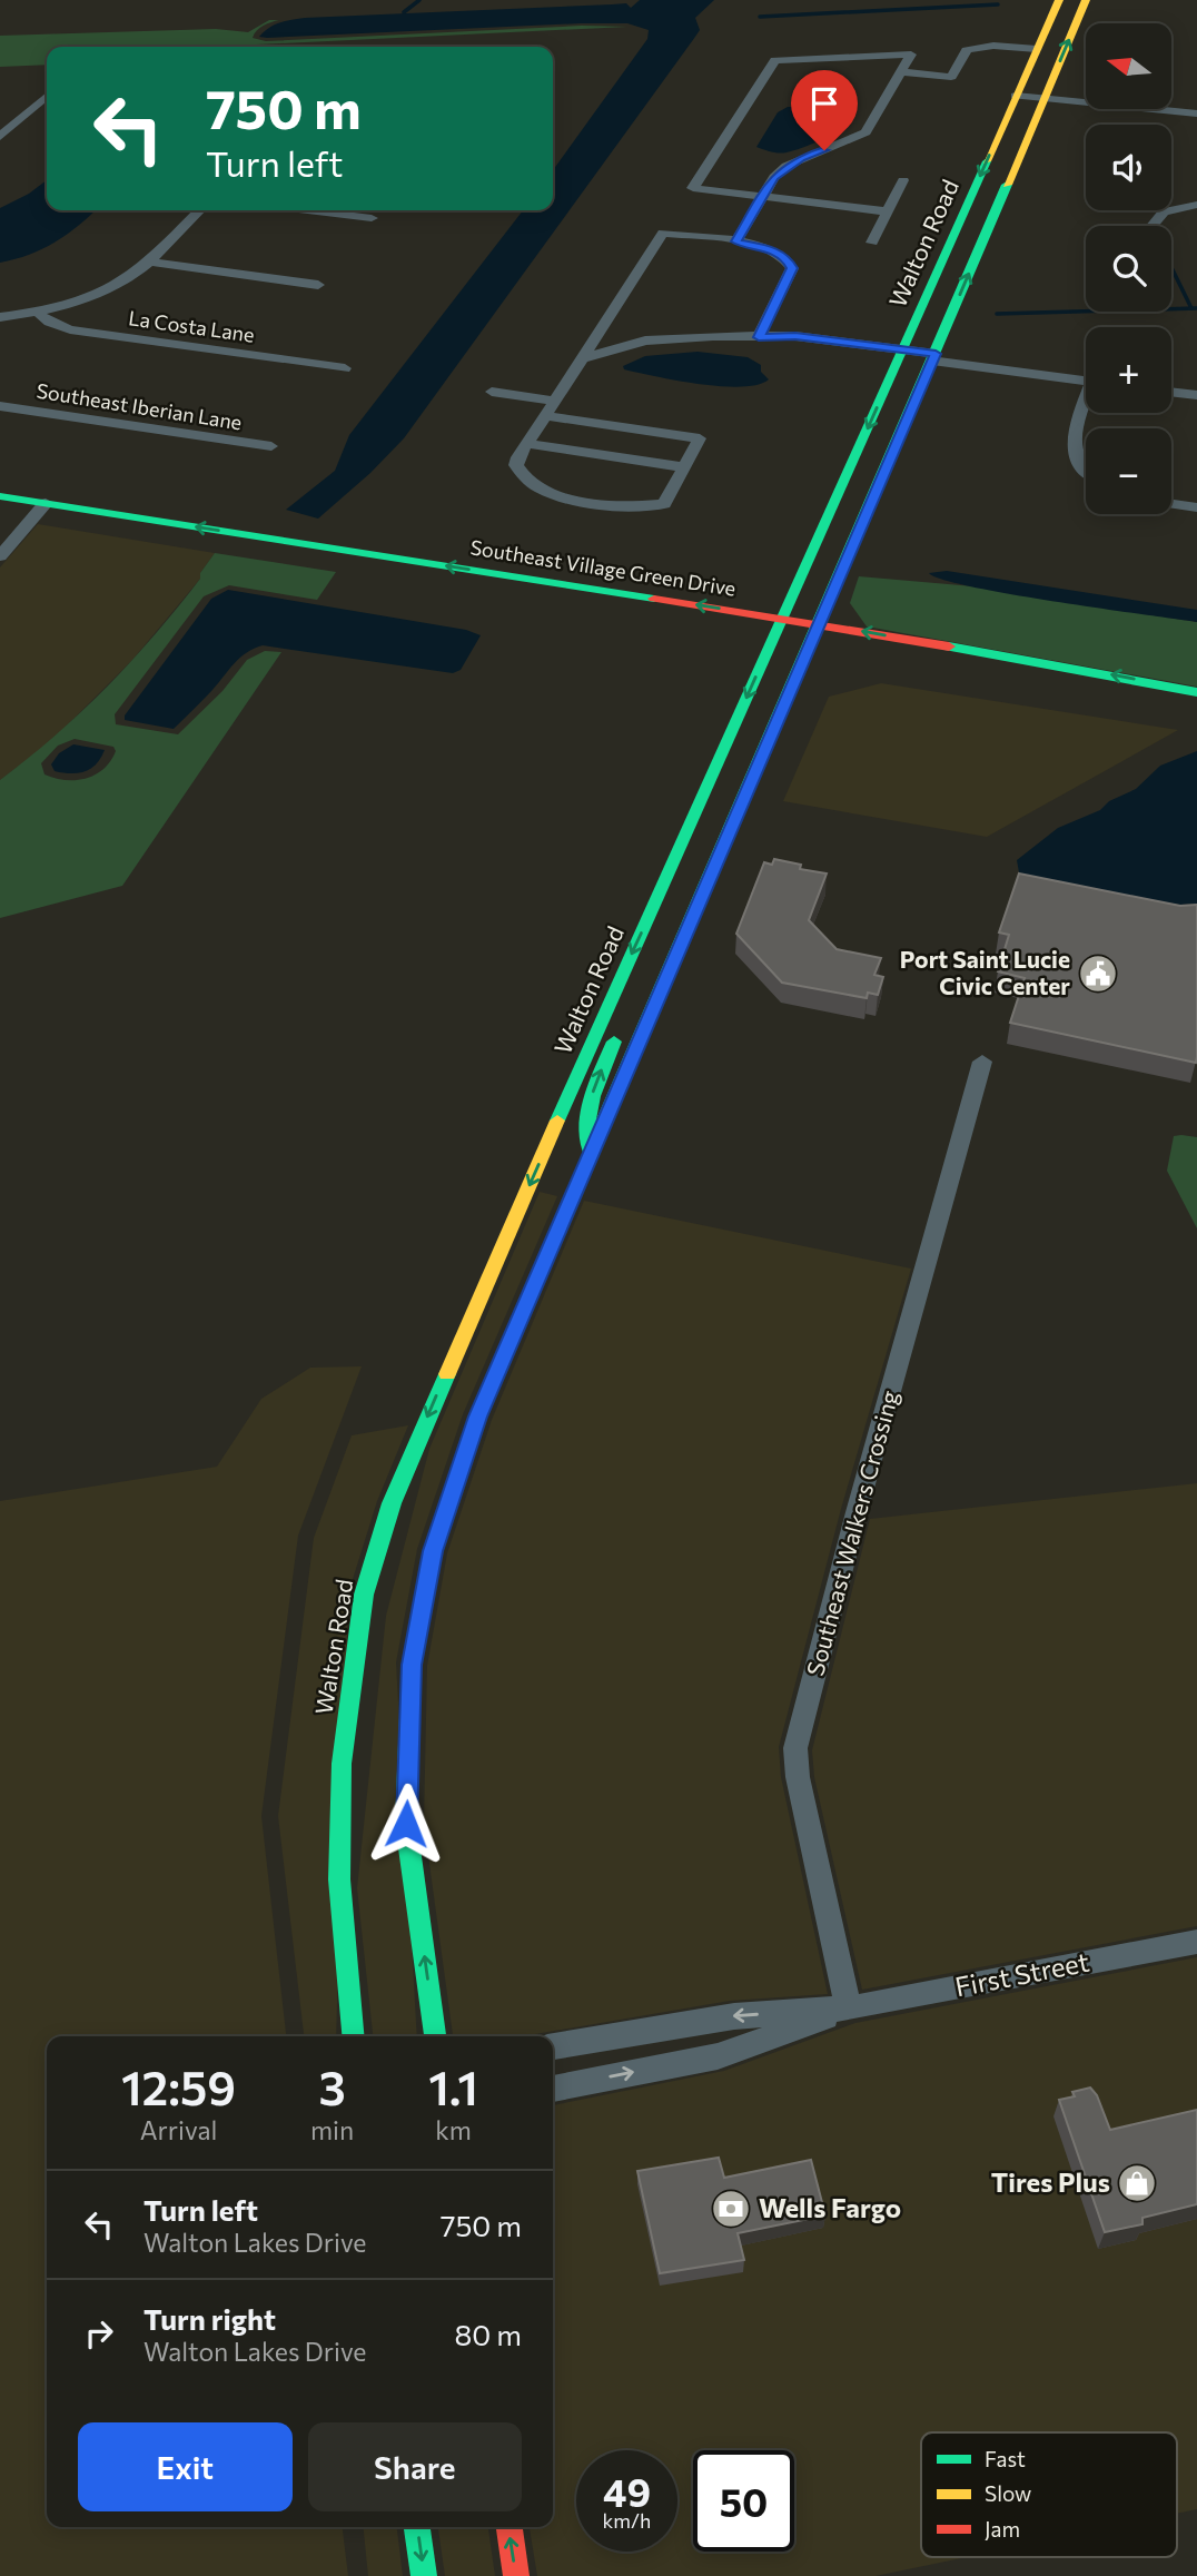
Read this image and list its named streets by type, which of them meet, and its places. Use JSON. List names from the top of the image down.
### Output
{
  "streets": {
    "main road": ["Walton Road", "Southeast Village Green Drive"],
    "street": [
      "La Costa Lane",
      "Southeast Iberian Lane",
      "Southeast Walkers Crossing",
      "First Street"
    ]
  },
  "crossings": [
    ["Walton Road", "Southeast Village Green Drive"],
    ["Southeast Walkers Crossing", "First Street"]
  ],
  "places": {
    "public building": ["Port Saint Lucie Civic Center"],
    "shop": ["Tires Plus"],
    "bank": ["Wells Fargo"]
  },
  "legend": ["Fast", "Slow", "Jam"],
  "north": "left",
  "page": {
    "map_buttons": ["+", "−"],
    "turn": ["750 m", "Turn left"],
    "eta": [
      "12:59",
      "Arrival",
      "3",
      "min",
      "1.1",
      "km"
    ],
    "list": [
      {
        "name": "Turn left",
        "note": "Walton Lakes Drive",
        "value": "750 m"
      },
      {
        "name": "Turn right",
        "note": "Walton Lakes Drive",
        "value": "80 m"
      }
    ],
    "buttons": ["Exit", "Share"],
    "speed": "49 km/h",
    "limit": "50"
  }
}
